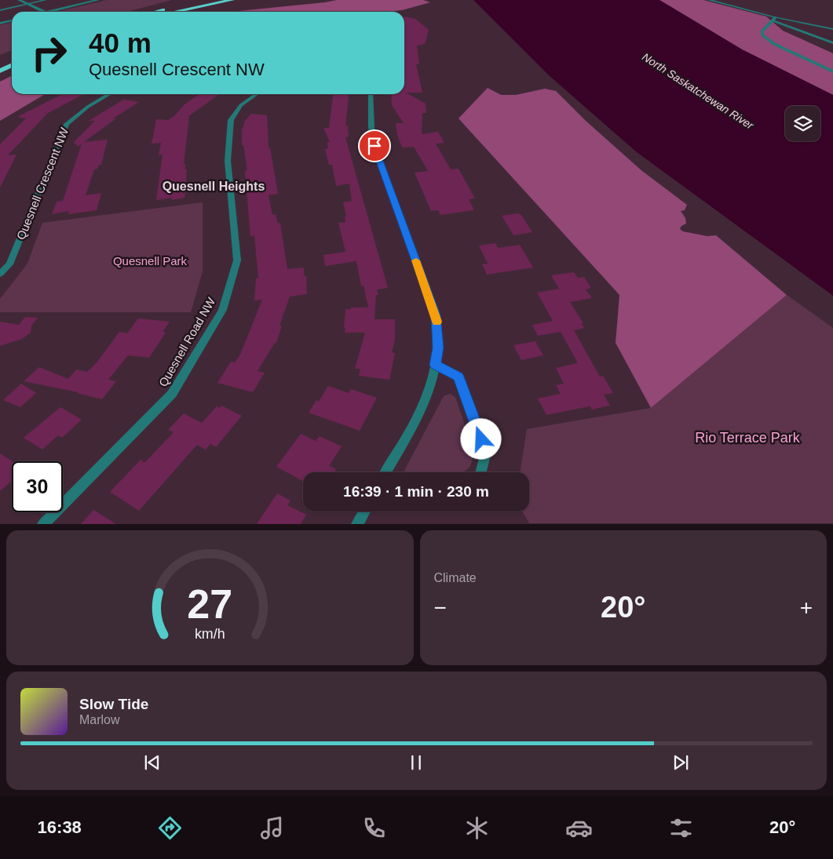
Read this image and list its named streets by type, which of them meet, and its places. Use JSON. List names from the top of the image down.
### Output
{
  "streets": {
    "street": ["Quesnell Crescent NW", "Quesnell Road NW"]
  },
  "districts": ["Quesnell Heights"],
  "water": ["North Saskatchewan River"],
  "parks": ["Quesnell Park", "Rio Terrace Park"],
  "page": {
    "turn": ["40 m", "Quesnell Crescent NW"],
    "limit": "30",
    "trip": "16:39 · 1 min · 230 m",
    "tile": "Climate",
    "heat": ["−", "20°", "+"],
    "song": ["Slow Tide", "Marlow"],
    "tabs": ["16:38", "20°"],
    "gauge": ["27", "km/h"]
  }
}
